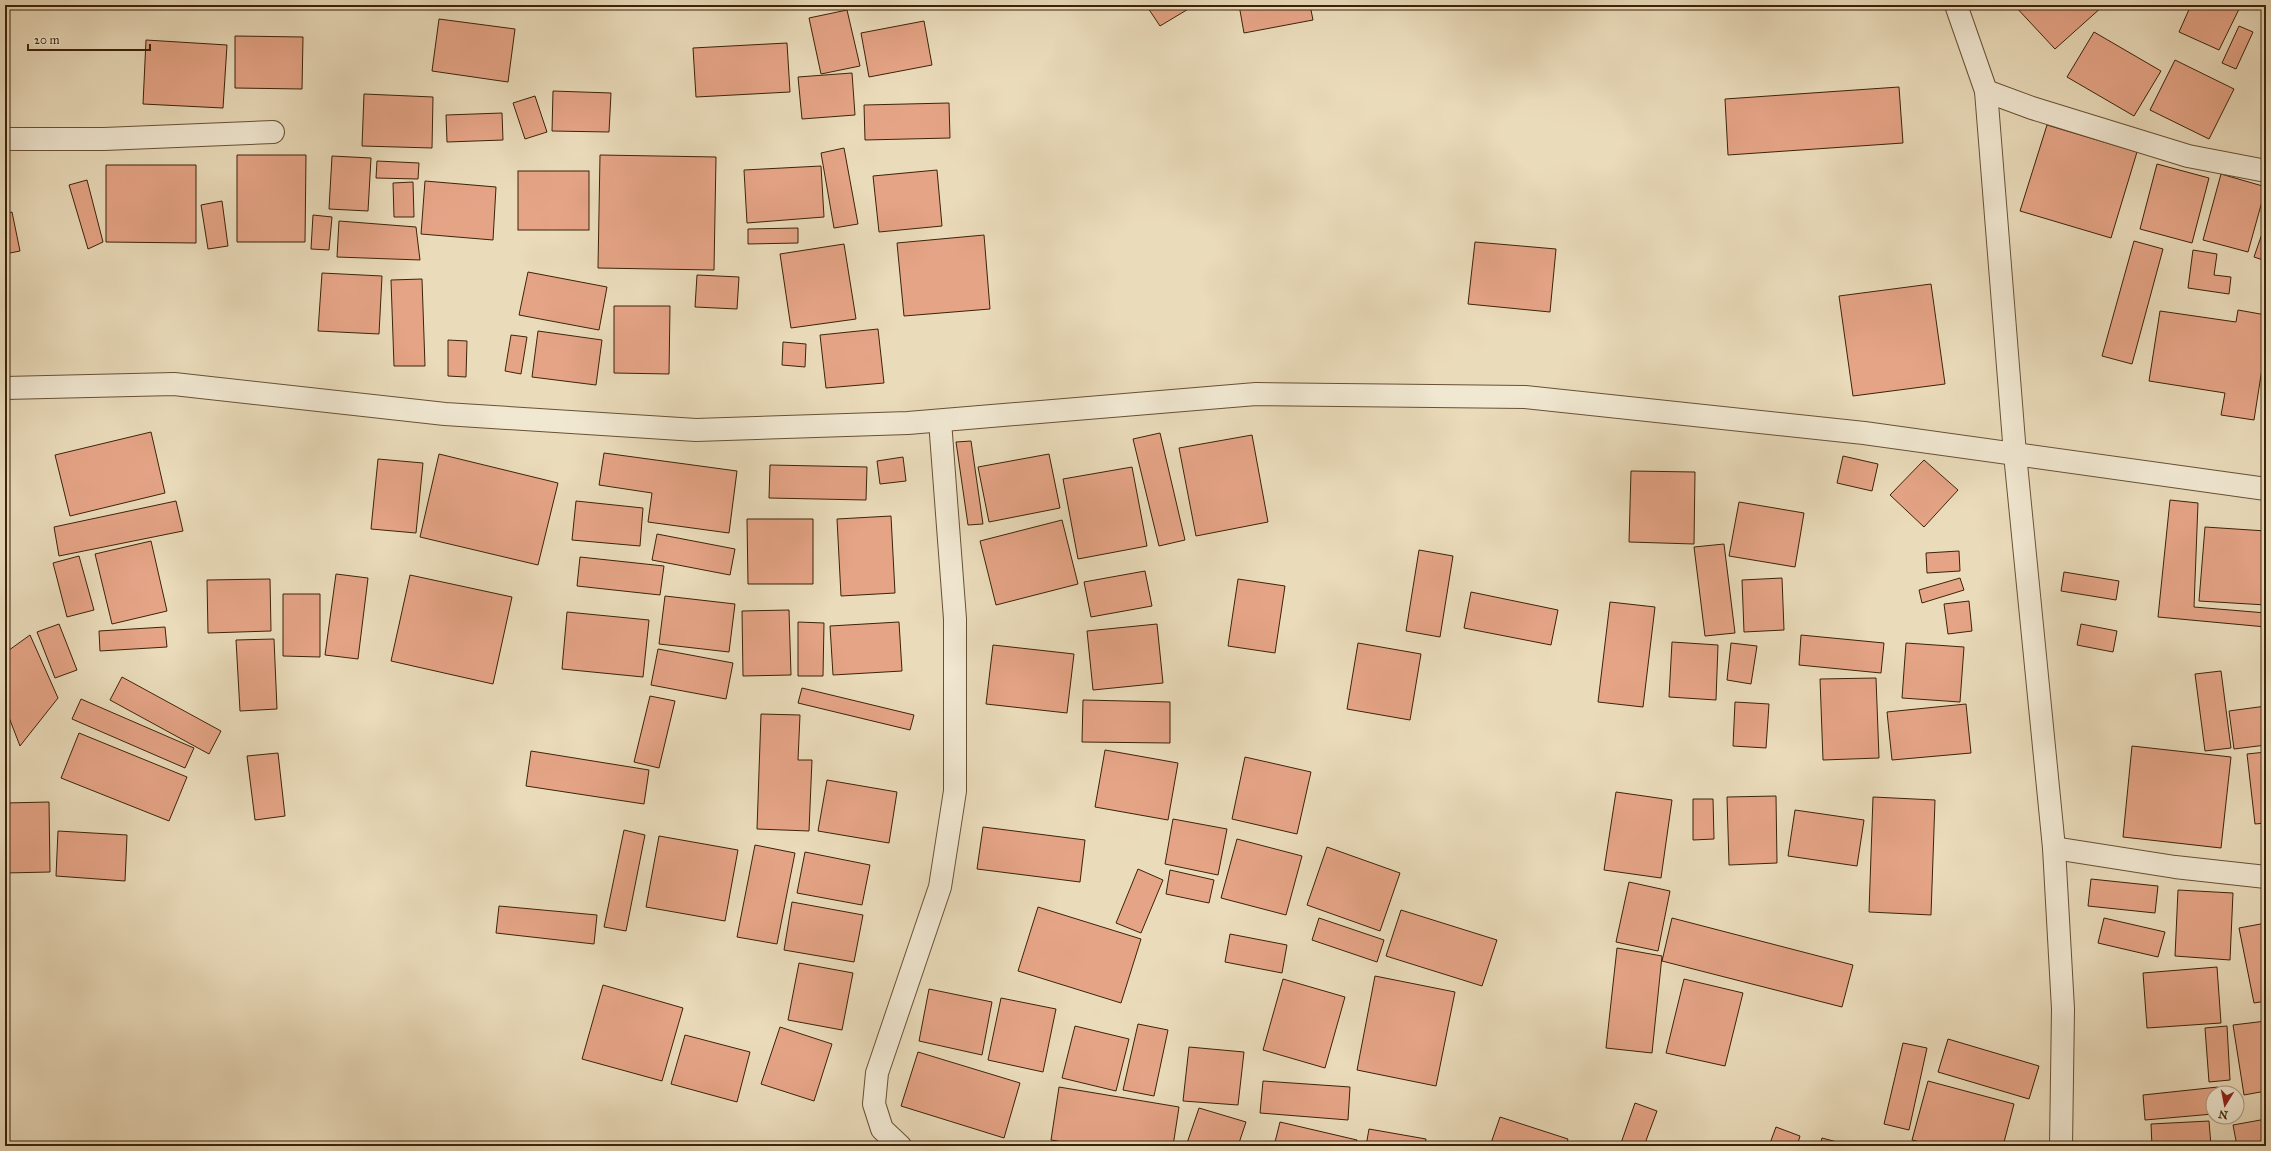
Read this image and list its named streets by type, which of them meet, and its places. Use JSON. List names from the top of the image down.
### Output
{
  "scale_bar": "20 m",
  "north": "bottom"
}
